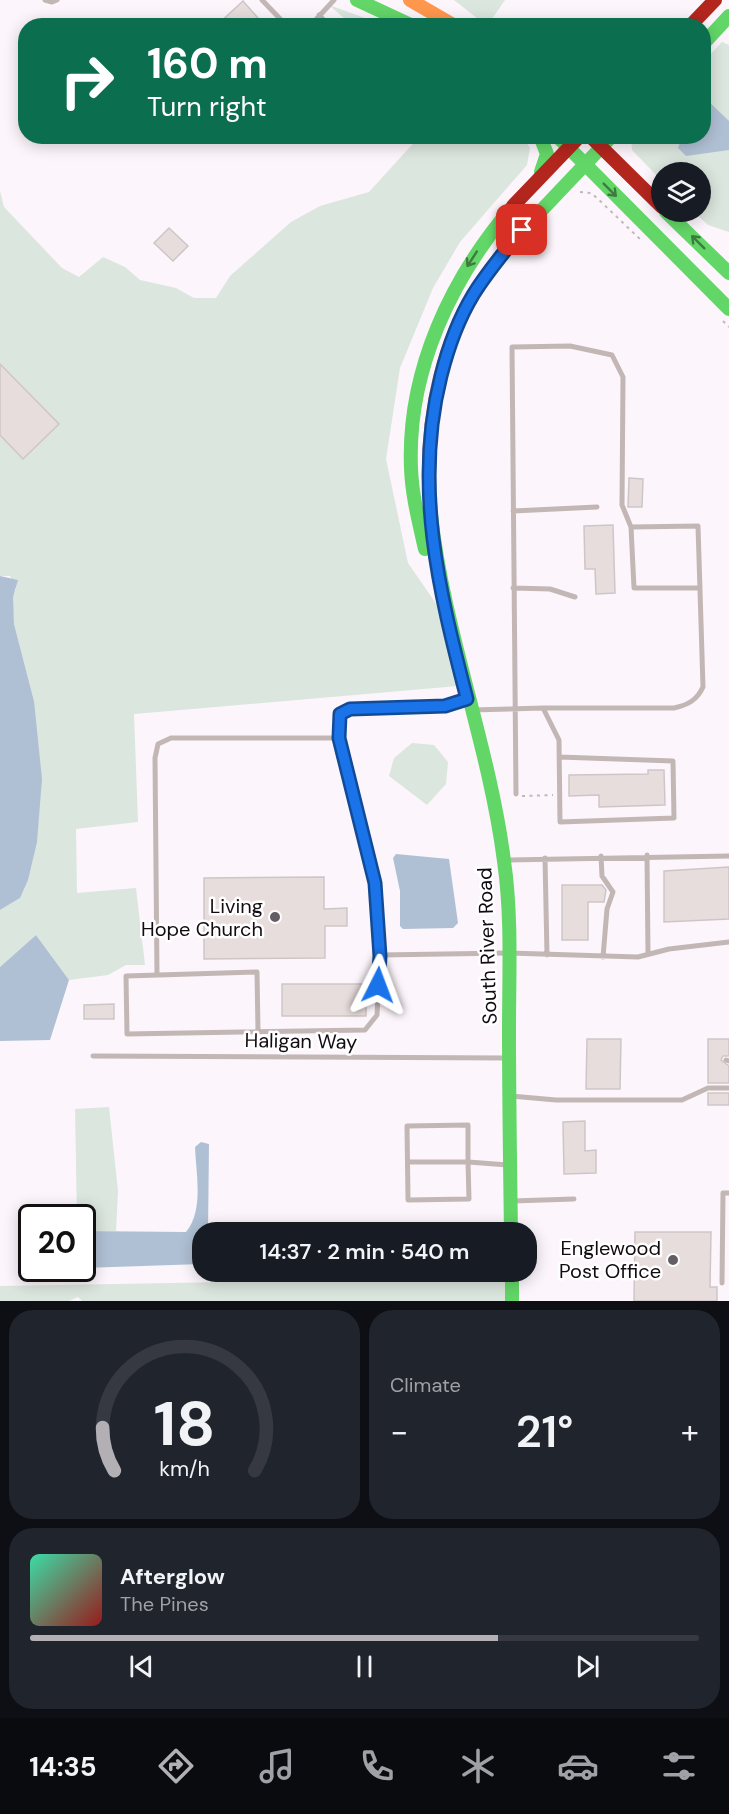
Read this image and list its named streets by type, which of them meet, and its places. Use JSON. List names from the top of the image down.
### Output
{
  "streets": {
    "main road": ["South River Road"],
    "lane": ["Haligan Way"]
  },
  "crossings": [
    ["South River Road", "Haligan Way"]
  ],
  "places": ["Living Hope Church", "Englewood Post Office"],
  "page": {
    "turn": ["160 m", "Turn right"],
    "limit": "20",
    "trip": "14:37 · 2 min · 540 m",
    "tile": "Climate",
    "heat": ["−", "21°", "+"],
    "song": ["Afterglow", "The Pines"],
    "tabs": "14:35",
    "gauge": ["18", "km/h"]
  }
}
